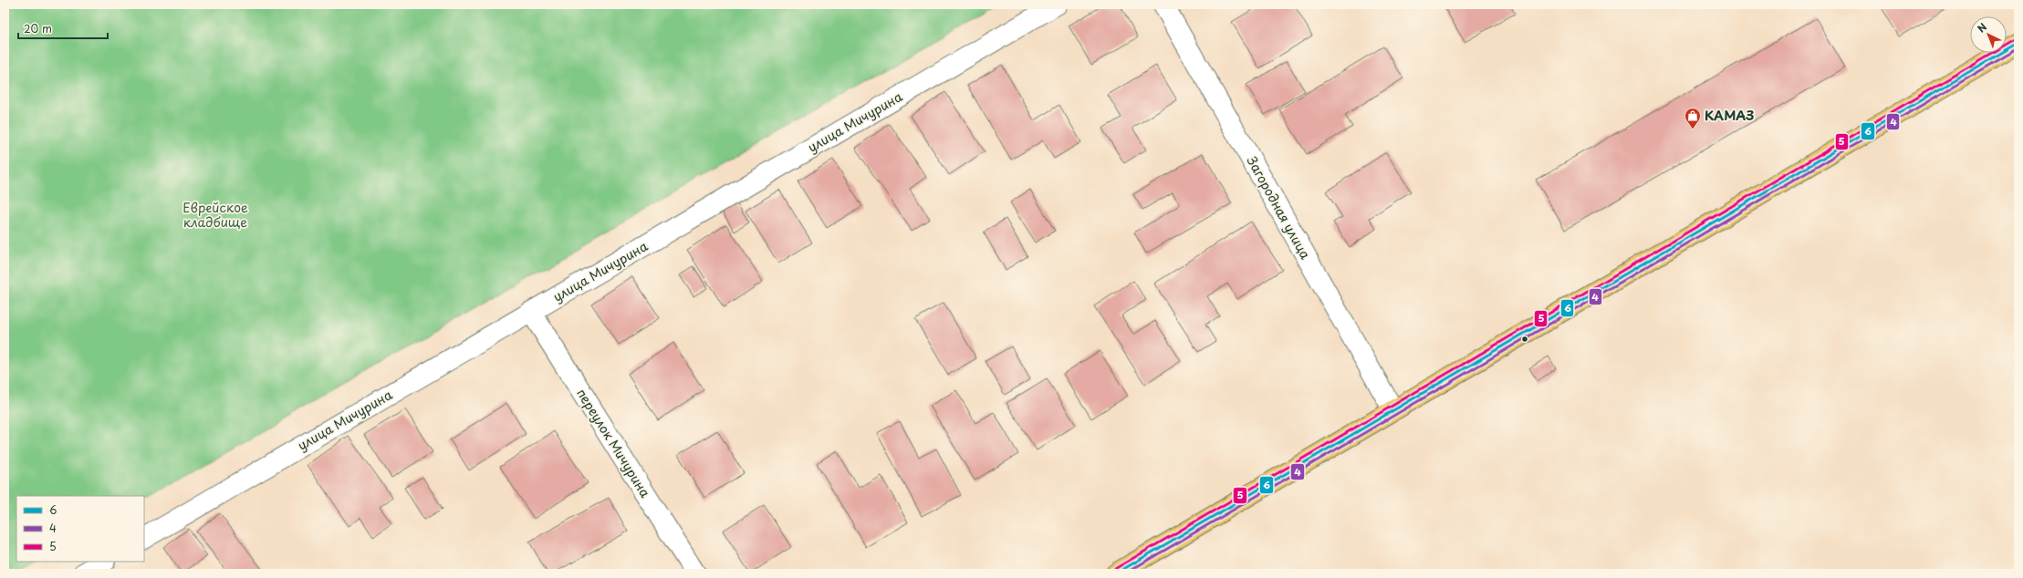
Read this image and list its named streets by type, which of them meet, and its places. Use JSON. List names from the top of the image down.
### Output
{
  "streets": {
    "street": ["улица Мичурина", "Загородная улица", "переулок Мичурина"]
  },
  "crossings": [
    ["улица Мичурина", "переулок Мичурина"]
  ],
  "parks": ["Еврейское кладбище"],
  "places": {
    "shop": ["КАМАЗ"]
  },
  "lines": ["transit line 5", "transit line 6", "transit line 4"],
  "legend": ["6", "4", "5"],
  "scale_bar": "20 m",
  "north": "top left"
}
